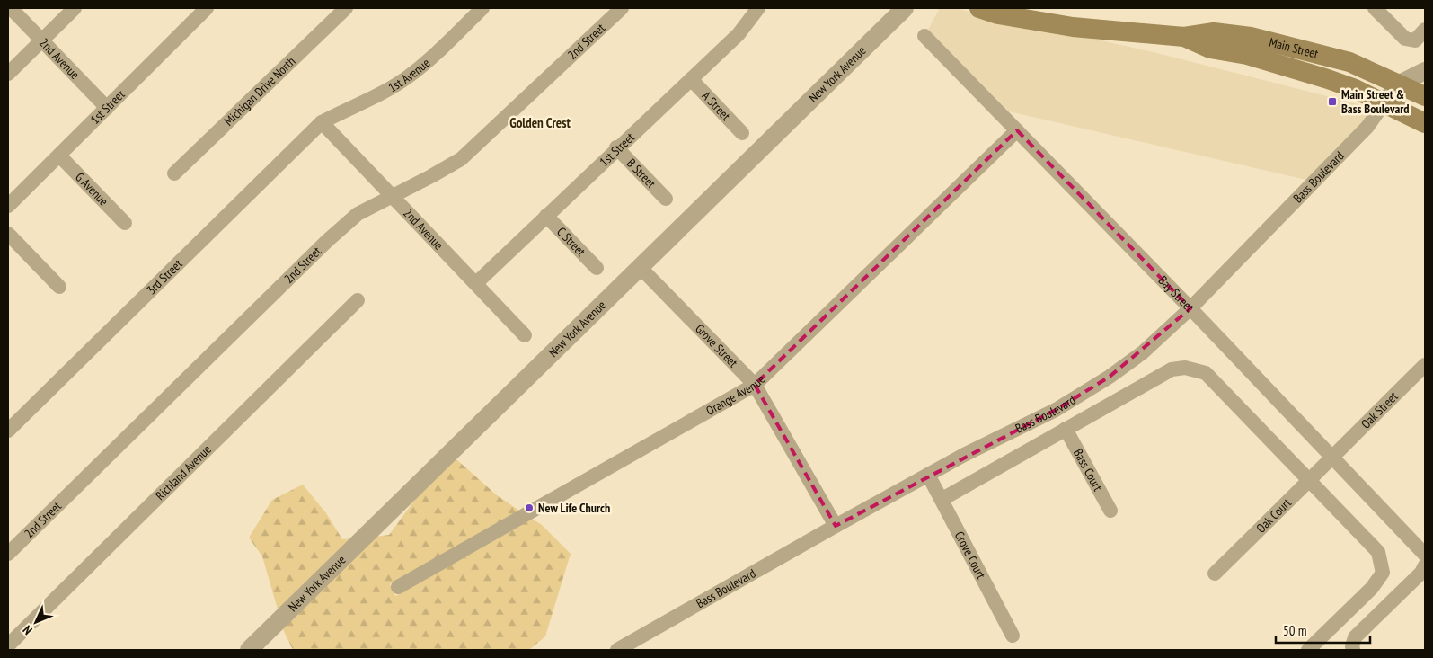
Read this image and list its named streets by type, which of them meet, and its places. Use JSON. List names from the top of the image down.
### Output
{
  "streets": {
    "main road": ["Main Street"],
    "street": [
      "2nd Street",
      "2nd Avenue",
      "1st Avenue",
      "New York Avenue",
      "Michigan Drive North",
      "A Street",
      "1st Street",
      "B Street",
      "Bass Boulevard",
      "G Avenue",
      "C Street",
      "3rd Street",
      "Bay Street",
      "Grove Street",
      "Orange Avenue",
      "Oak Street",
      "Bass Court",
      "Richland Avenue",
      "Oak Court",
      "Grove Court"
    ]
  },
  "crossings": [
    ["2nd Street", "2nd Avenue"],
    ["Main Street", "Bass Boulevard"],
    ["2nd Avenue", "1st Avenue"],
    ["2nd Avenue", "1st Street"],
    ["2nd Avenue", "3rd Street"],
    ["1st Avenue", "3rd Street"],
    ["New York Avenue", "Grove Street"],
    ["A Street", "1st Street"],
    ["1st Street", "B Street"],
    ["1st Street", "G Avenue"],
    ["1st Street", "C Street"],
    ["Bass Boulevard", "Bay Street"],
    ["Bass Boulevard", "Grove Street"],
    ["Bass Boulevard", "Grove Court"],
    ["Bay Street", "Orange Avenue"],
    ["Bay Street", "Oak Street"],
    ["Bay Street", "Oak Court"],
    ["Grove Street", "Orange Avenue"],
    ["Oak Street", "Oak Court"]
  ],
  "districts": ["Golden Crest"],
  "places": {
    "transit": ["Main Street & Bass Boulevard"],
    "other": ["New Life Church"]
  },
  "scale_bar": "50 m",
  "north": "bottom left"
}
